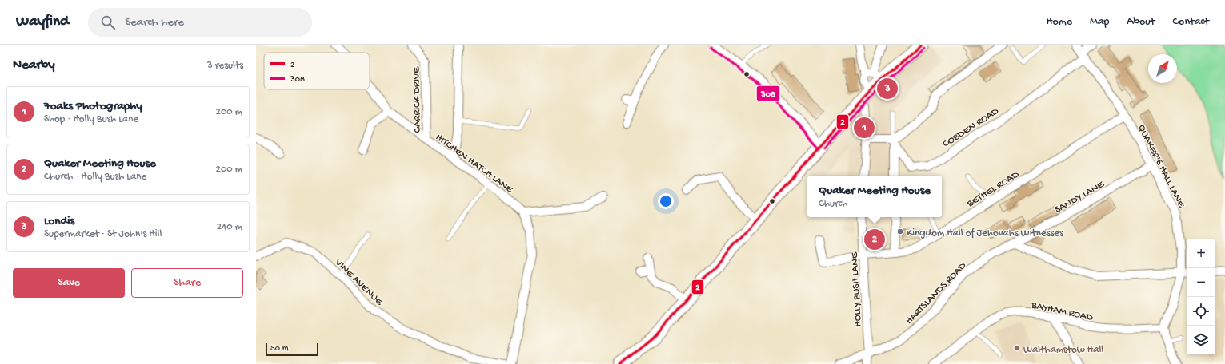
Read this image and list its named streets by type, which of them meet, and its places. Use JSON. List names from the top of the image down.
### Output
{
  "streets": {
    "street": [
      "CARRICK DRIVE",
      "COBDEN ROAD",
      "HITCHEN HATCH LANE",
      "QUAKER'S HALL LANE",
      "BETHEL ROAD",
      "SANDY LANE",
      "VINE AVENUE",
      "HOLLY BUSH LANE",
      "HARTSLANDS ROAD",
      "BAYHAM ROAD"
    ]
  },
  "crossings": [
    ["CARRICK DRIVE", "HITCHEN HATCH LANE"],
    ["COBDEN ROAD", "QUAKER'S HALL LANE"],
    ["QUAKER'S HALL LANE", "BETHEL ROAD"],
    ["QUAKER'S HALL LANE", "SANDY LANE"],
    ["QUAKER'S HALL LANE", "BAYHAM ROAD"],
    ["BETHEL ROAD", "HOLLY BUSH LANE"],
    ["SANDY LANE", "HARTSLANDS ROAD"],
    ["HOLLY BUSH LANE", "HARTSLANDS ROAD"]
  ],
  "places": ["Kingdom Hall of Jehovahs Witnesses", "Walthamstow Hall"],
  "lines": ["transit line 2", "transit line 308"],
  "legend": ["2", "308"],
  "scale_bar": "50 m",
  "north": "top right",
  "page": {
    "header": "Wayfind",
    "search": "Search here",
    "nav": [
      "Home",
      "Map",
      "About",
      "Contact"
    ],
    "heading": ["Nearby", "3 results"],
    "pins": ["3", "1", "2"],
    "list": [
      {
        "mark": "1",
        "name": "7oaks Photography",
        "note": "Shop · Holly Bush Lane",
        "value": "200 m"
      },
      {
        "mark": "2",
        "name": "Quaker Meeting House",
        "note": "Church · Holly Bush Lane",
        "value": "200 m"
      },
      {
        "mark": "3",
        "name": "Londis",
        "note": "Supermarket · St John's Hill",
        "value": "240 m"
      }
    ],
    "popup": ["Quaker Meeting House", "Church"],
    "map_buttons": ["+", "−"],
    "buttons": ["Save", "Share"],
    "scale": "50 m"
  }
}
